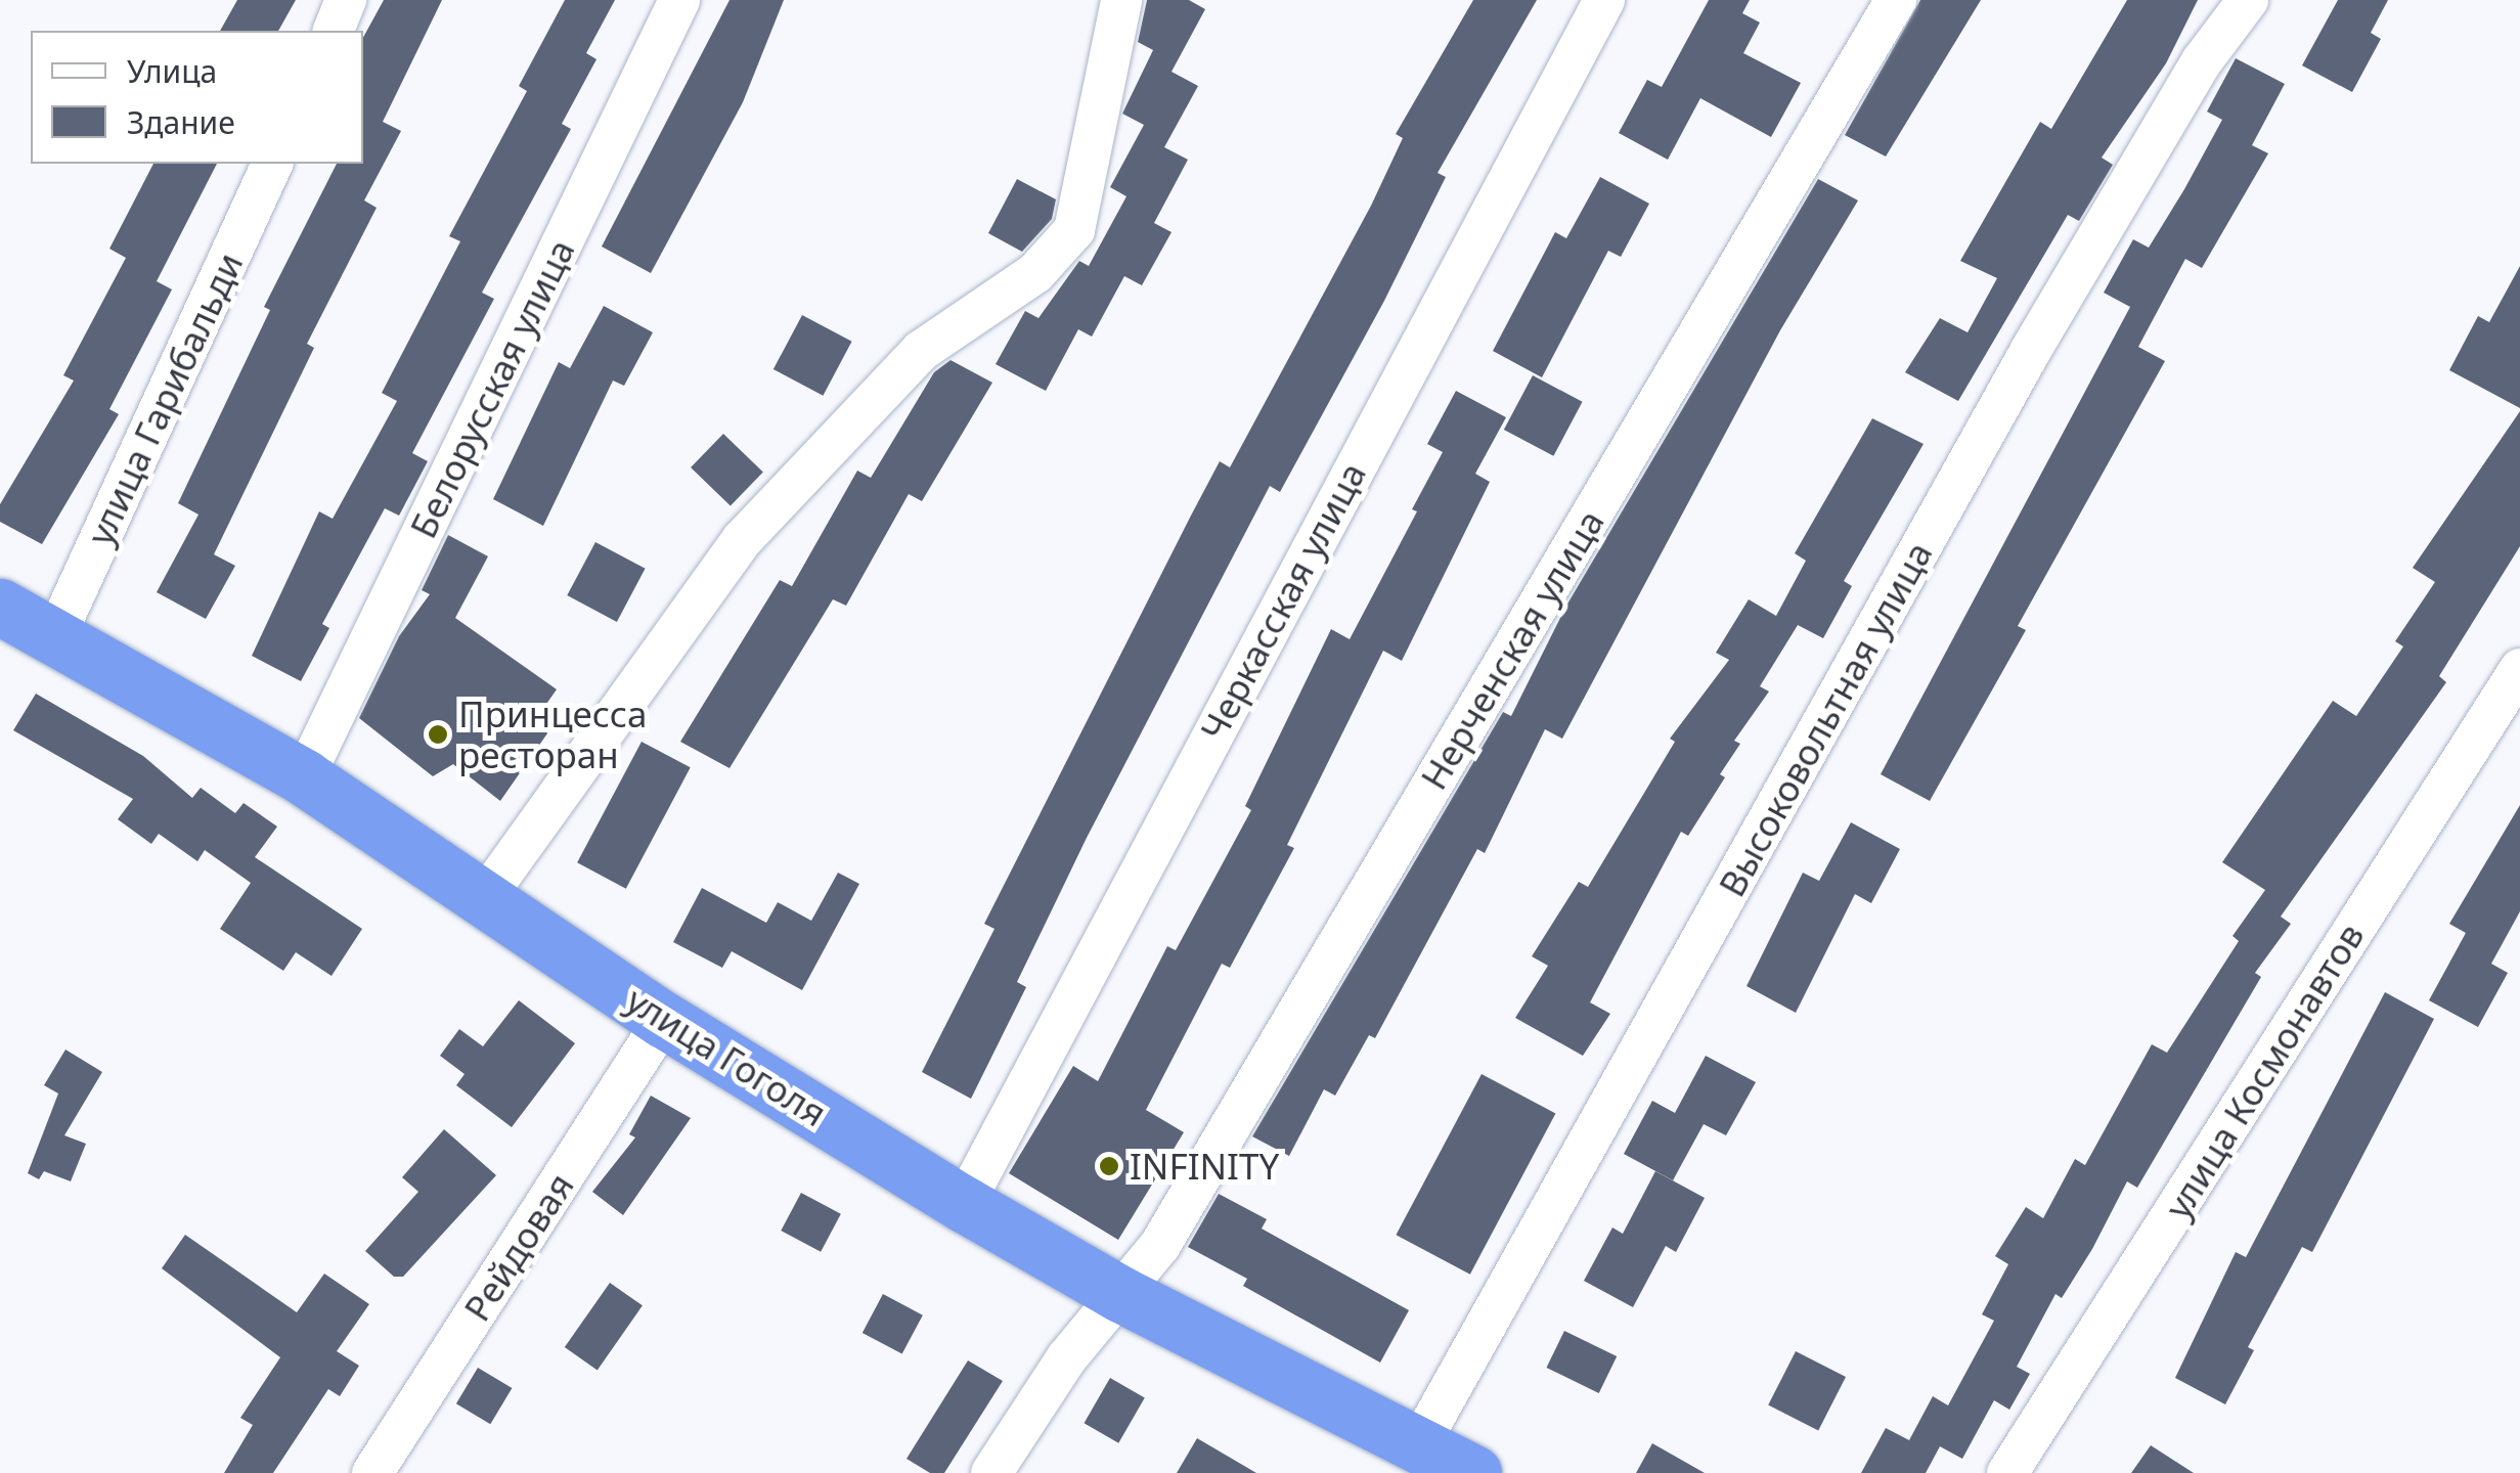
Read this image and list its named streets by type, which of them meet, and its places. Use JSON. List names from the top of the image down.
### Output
{
  "streets": {
    "highway": ["улица Гоголя"],
    "street": [
      "Белорусская улица",
      "улица Гарибальди",
      "Черкасская улица",
      "Нерченская улица",
      "Высоковольтная улица",
      "улица Космонавтов",
      "Рейдовая"
    ]
  },
  "crossings": [
    ["Белорусская улица", "улица Гоголя"],
    ["улица Гарибальди", "улица Гоголя"],
    ["Черкасская улица", "улица Гоголя"],
    ["Нерченская улица", "улица Гоголя"],
    ["Высоковольтная улица", "улица Гоголя"],
    ["улица Гоголя", "Рейдовая"]
  ],
  "places": ["Принцесса ресторан", "INFINITY"],
  "legend": ["Улица", "Здание"]
}
